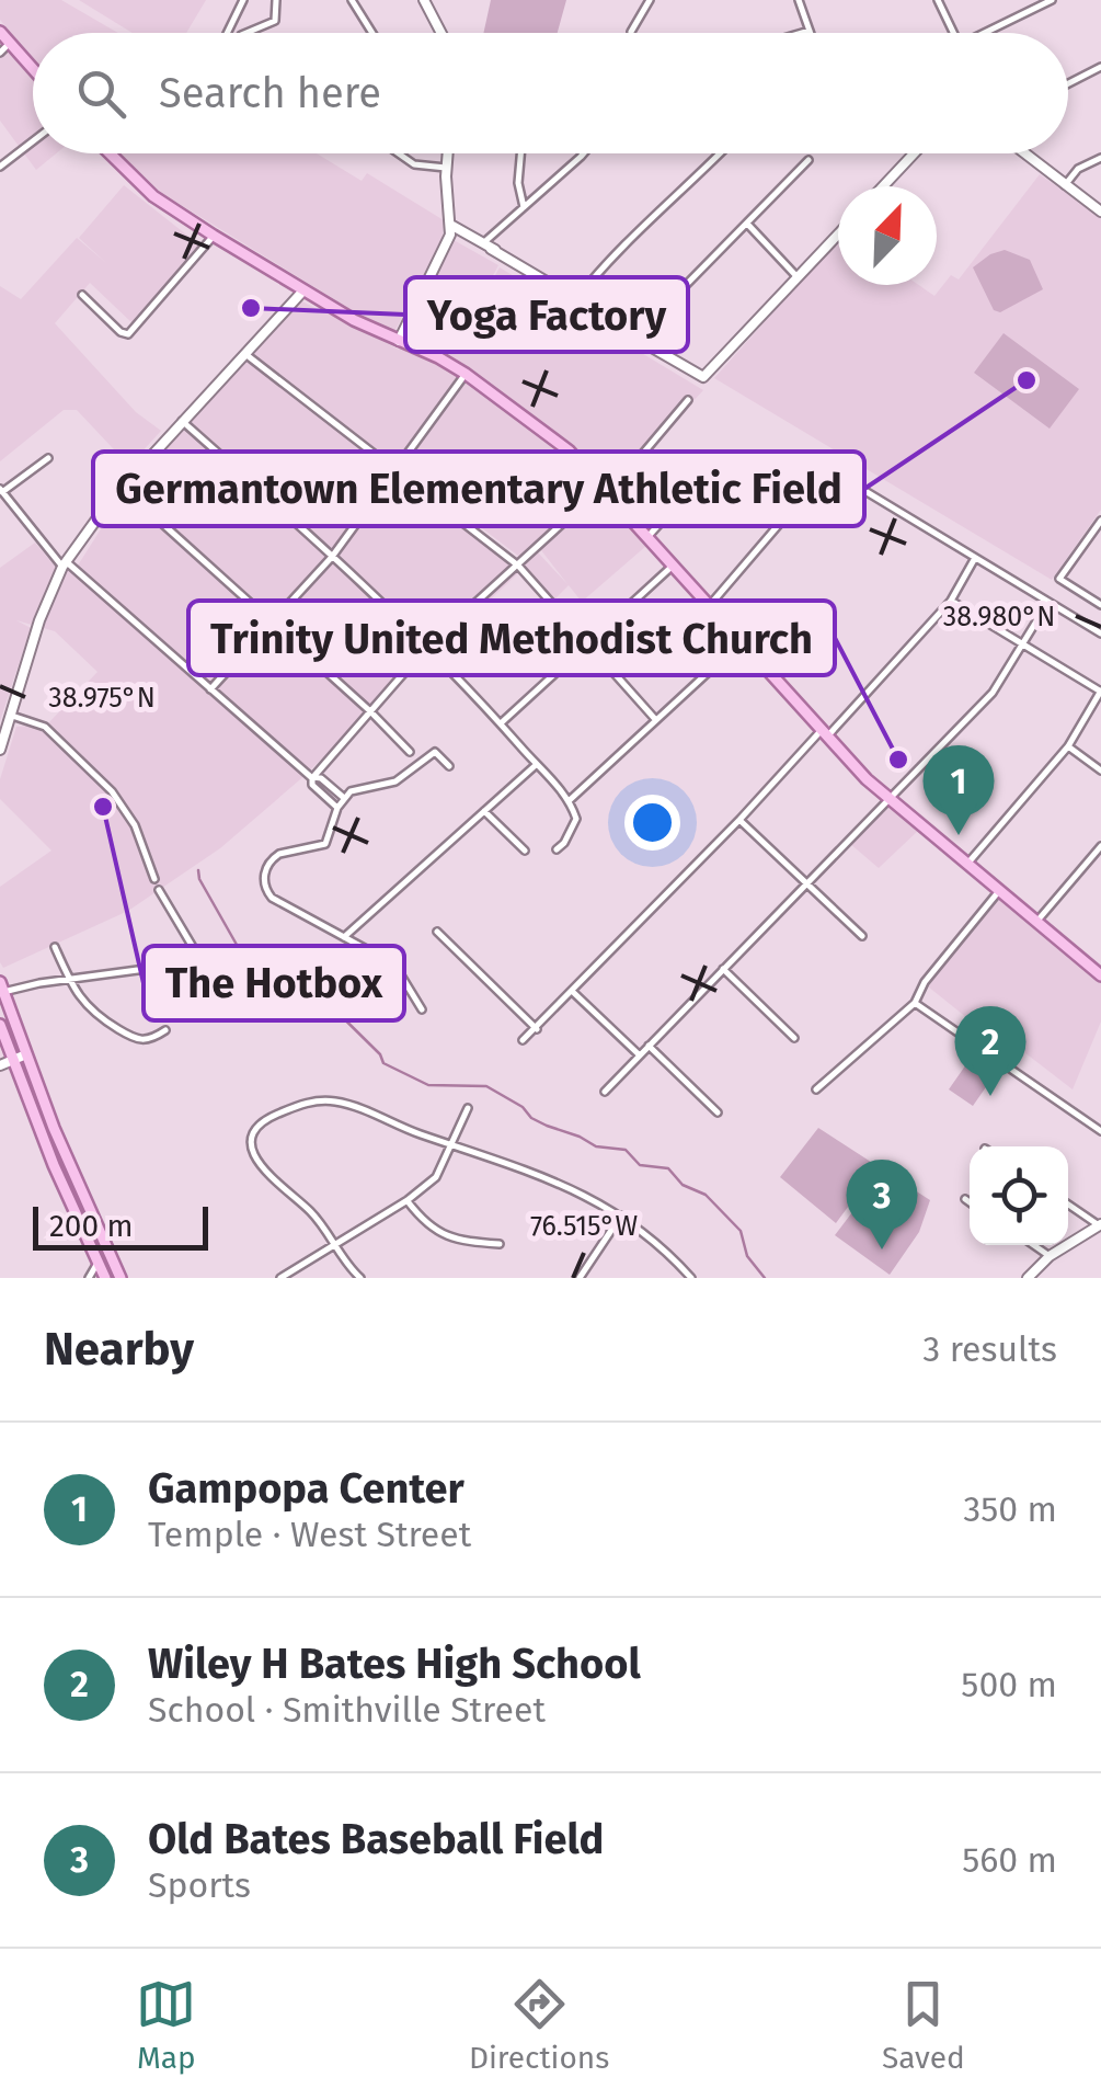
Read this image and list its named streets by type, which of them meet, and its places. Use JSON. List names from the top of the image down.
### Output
{
  "places": [
    "Yoga Factory",
    "Germantown Elementary Athletic Field",
    "Trinity United Methodist Church",
    "The Hotbox"
  ],
  "scale_bar": "200 m",
  "north": "top right",
  "page": {
    "search": "Search here",
    "pins": ["1", "2", "3"],
    "scale": "200 m",
    "heading": ["Nearby", "3 results"],
    "list": [
      {
        "mark": "1",
        "name": "Gampopa Center",
        "note": "Temple · West Street",
        "value": "350 m"
      },
      {
        "mark": "2",
        "name": "Wiley H Bates High School",
        "note": "School · Smithville Street",
        "value": "500 m"
      },
      {
        "mark": "3",
        "name": "Old Bates Baseball Field",
        "note": "Sports",
        "value": "560 m"
      }
    ],
    "nav": ["Map", "Directions", "Saved"]
  },
  "coordinates": ["38.980°N", "38.975°N", "76.515°W"]
}
